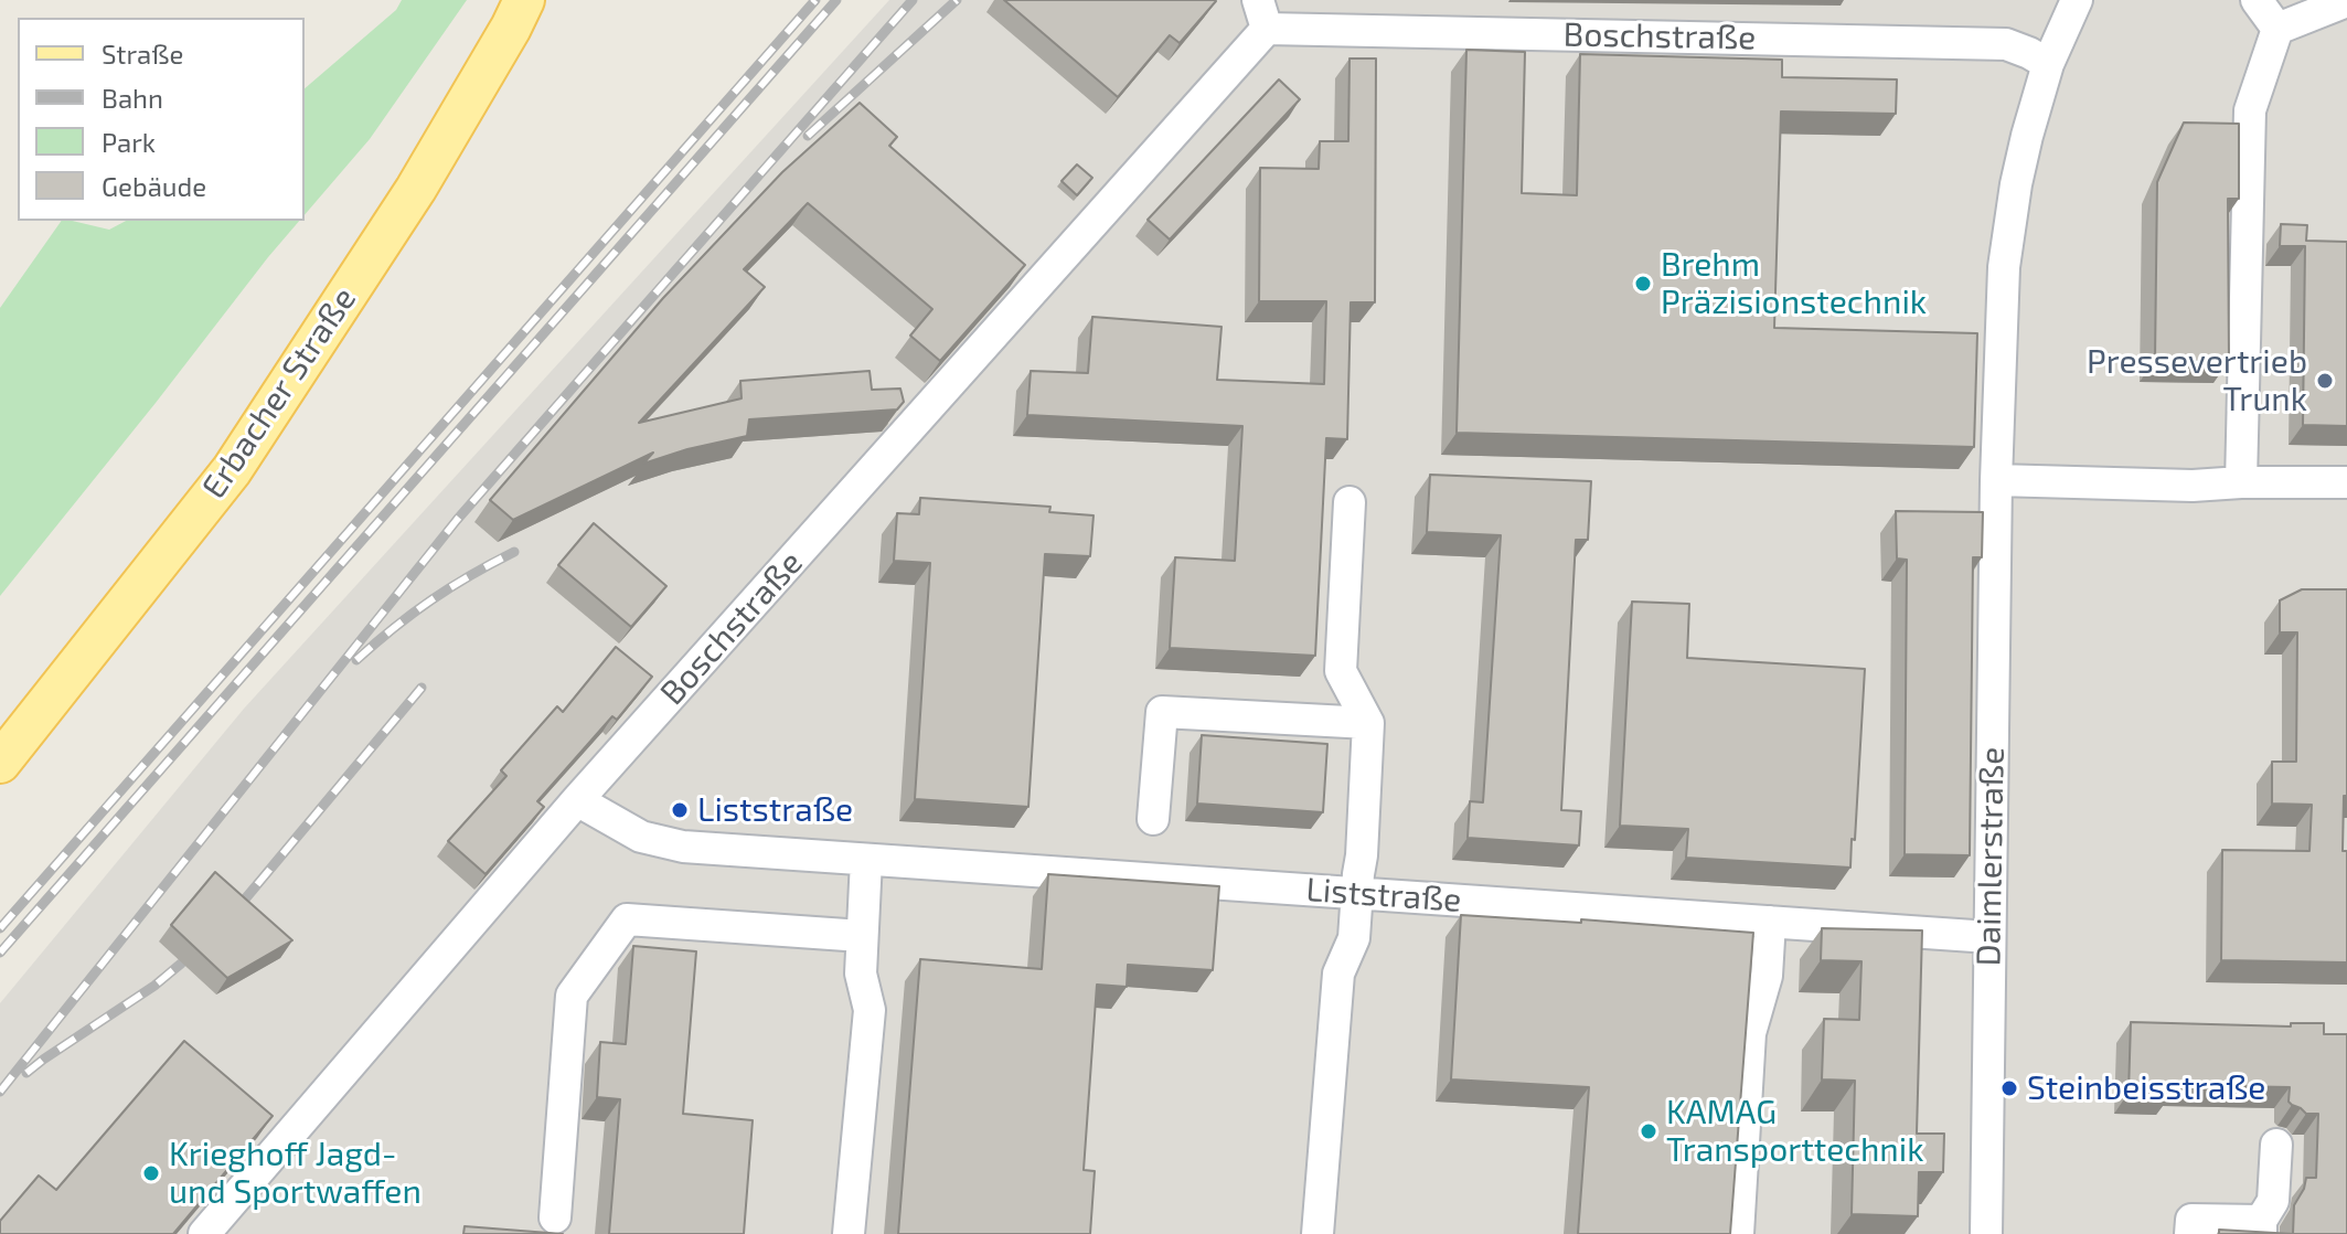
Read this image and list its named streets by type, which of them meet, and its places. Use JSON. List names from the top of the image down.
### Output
{
  "streets": {
    "main road": ["Erbacher Straße"],
    "street": ["Boschstraße", "Daimlerstraße", "Liststraße"]
  },
  "crossings": [
    ["Boschstraße", "Daimlerstraße"],
    ["Boschstraße", "Liststraße"],
    ["Daimlerstraße", "Liststraße"]
  ],
  "places": [
    "Brehm Präzisionstechnik",
    "Pressevertrieb Trunk",
    "Liststraße",
    "Steinbeisstraße",
    "KAMAG Transporttechnik",
    "Krieghoff Jagd- und Sportwaffen"
  ],
  "legend": [
    "Straße",
    "Bahn",
    "Park",
    "Gebäude"
  ]
}
